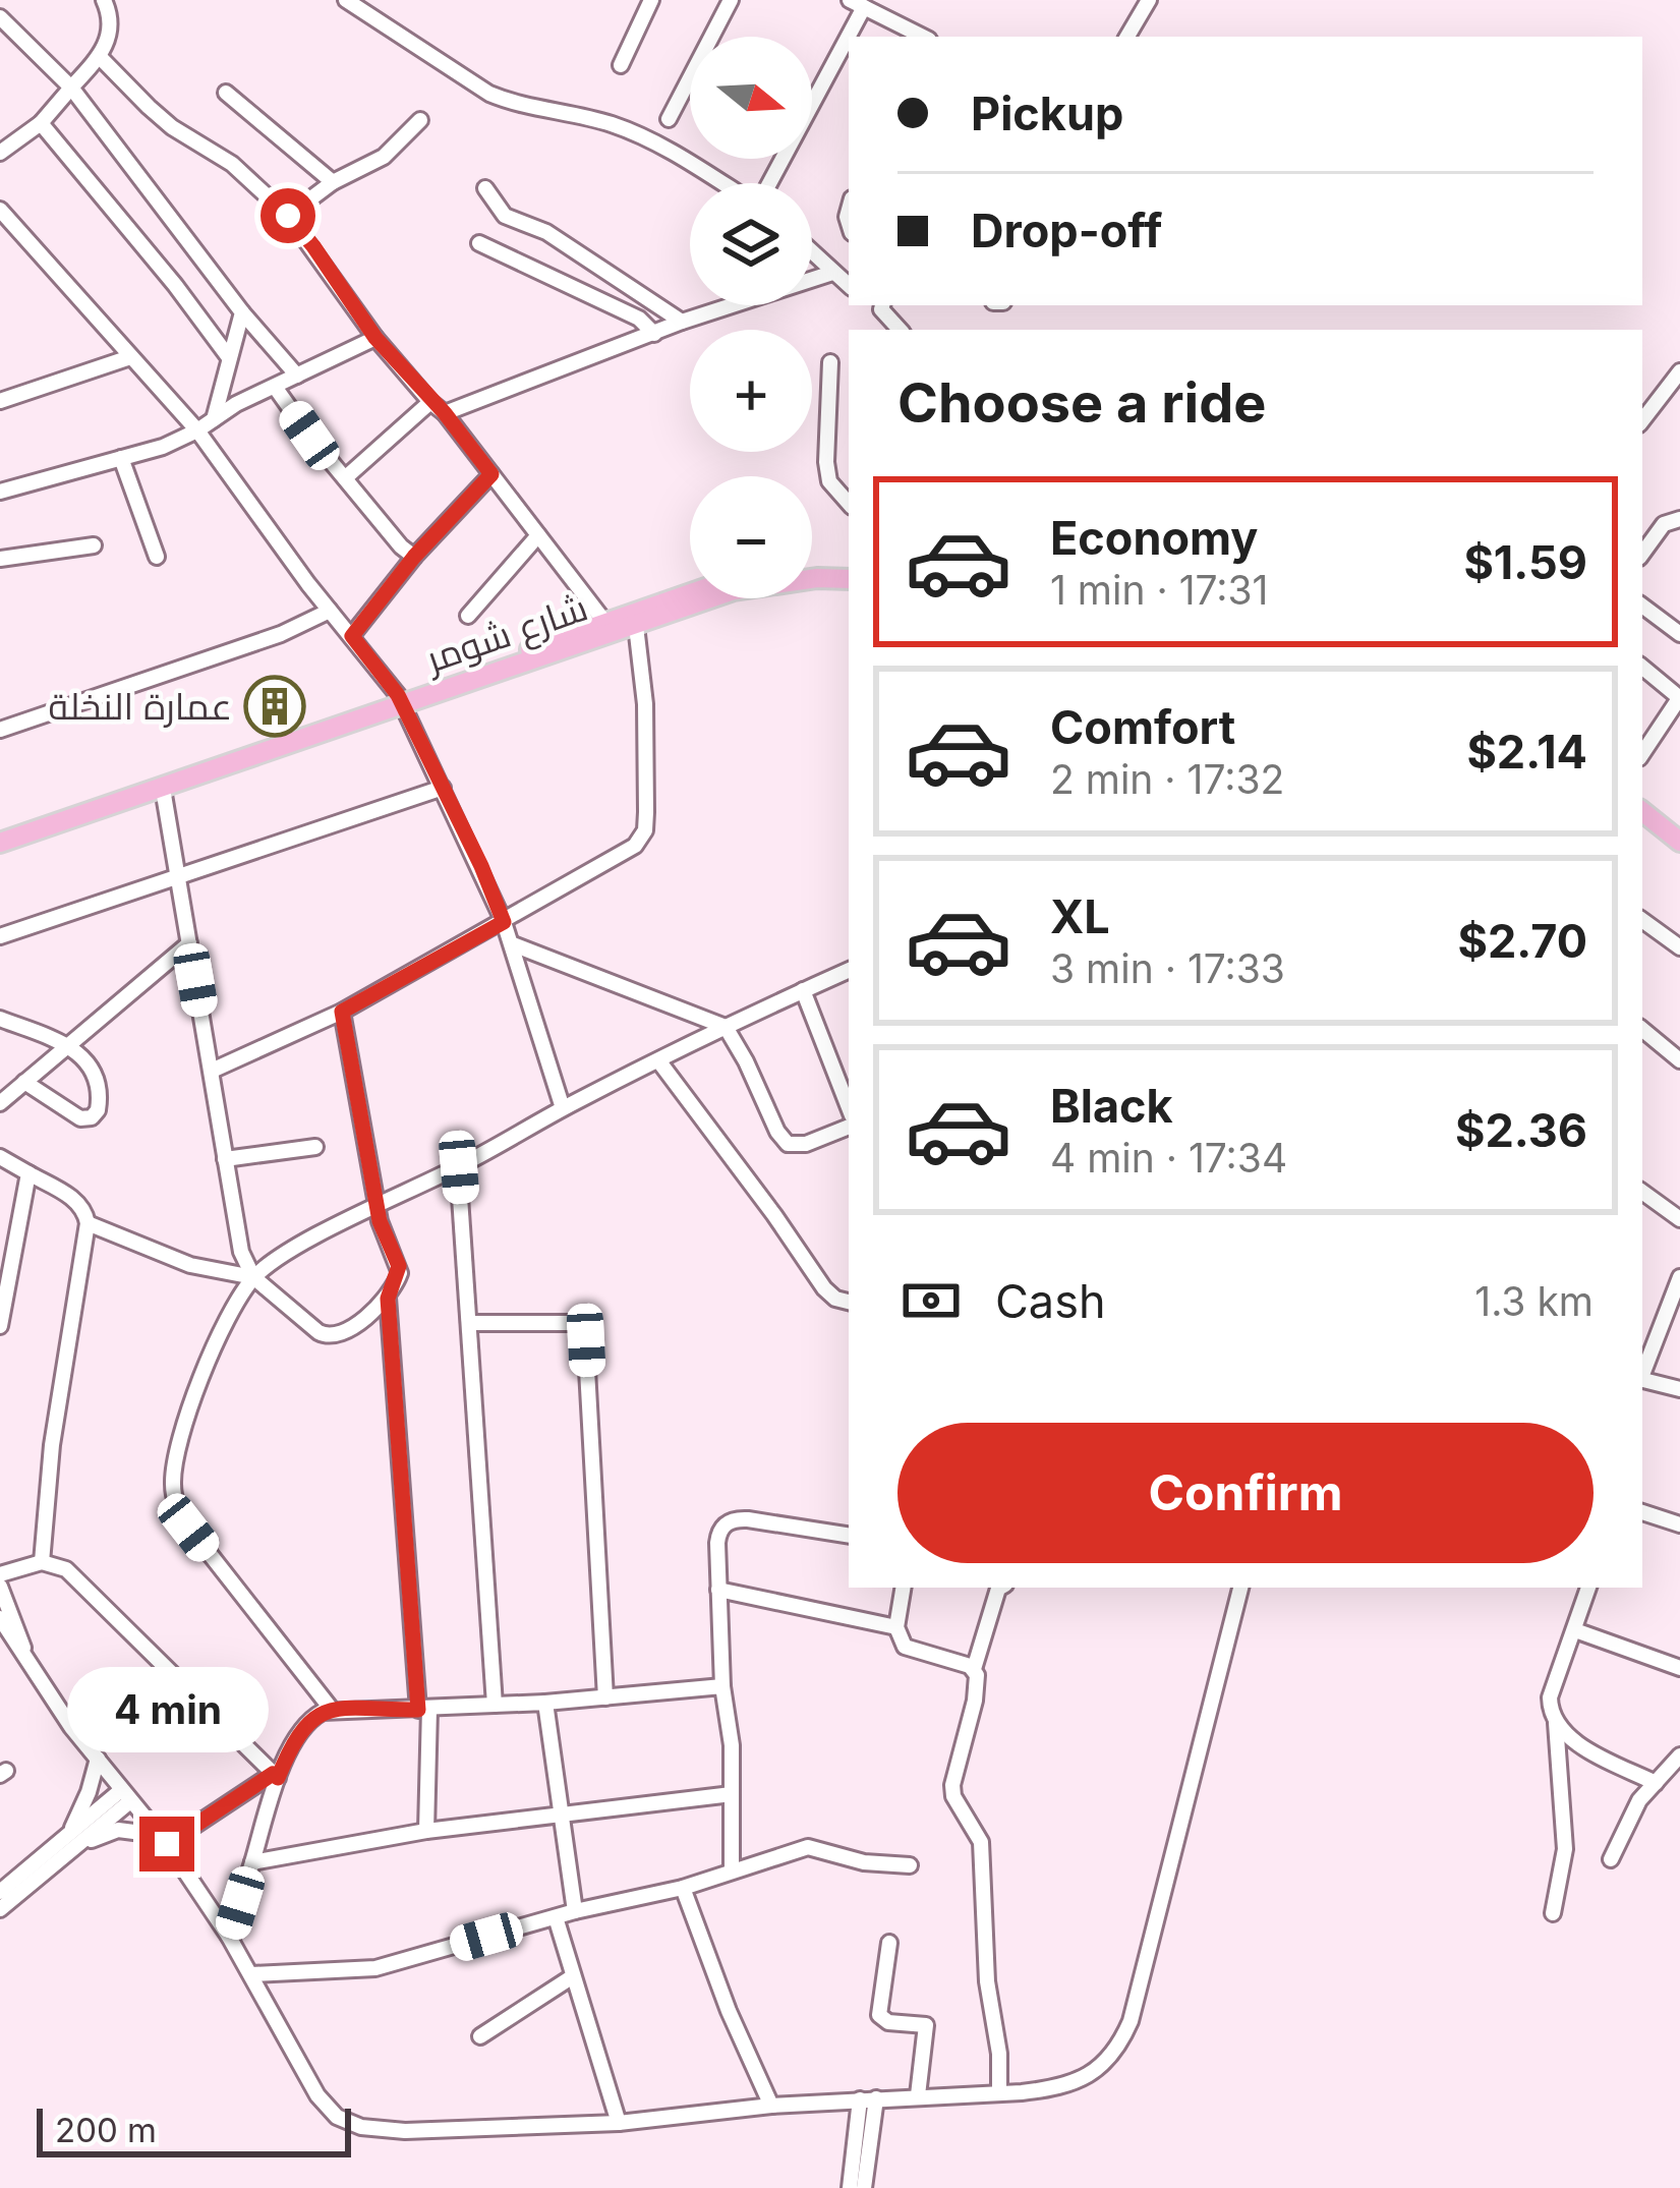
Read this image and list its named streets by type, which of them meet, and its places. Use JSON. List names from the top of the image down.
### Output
{
  "streets": {
    "main road": ["شارع شومر"]
  },
  "places": {
    "building": ["عمارة النخلة"]
  },
  "scale_bar": "200 m",
  "north": "right",
  "page": {
    "map_buttons": ["+", "−"],
    "banner": ["Pickup", "Drop-off"],
    "heading": "Choose a ride",
    "list": [
      {
        "name": "Economy",
        "note": "1 min · 17:31",
        "value": "$1.59"
      },
      {
        "name": "Comfort",
        "note": "2 min · 17:32",
        "value": "$2.14"
      },
      {
        "name": "XL",
        "note": "3 min · 17:33",
        "value": "$2.70"
      },
      {
        "name": "Black",
        "note": "4 min · 17:34",
        "value": "$2.36"
      }
    ],
    "pay": ["Cash", "1.3 km"],
    "buttons": "Confirm",
    "bubble": "4 min",
    "scale": "200 m"
  }
}
